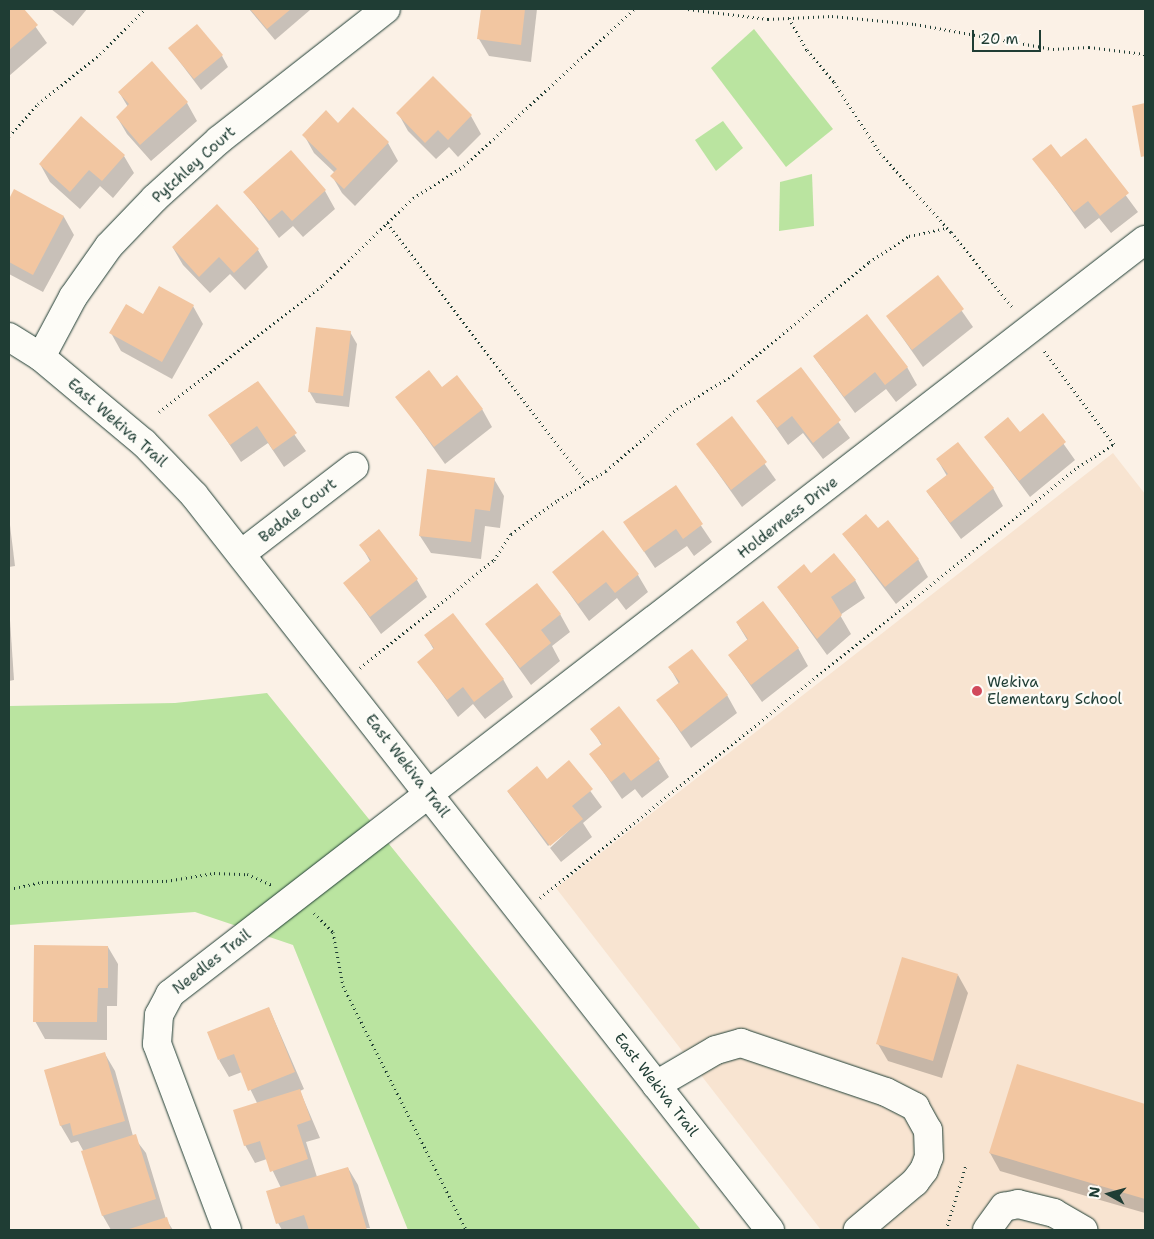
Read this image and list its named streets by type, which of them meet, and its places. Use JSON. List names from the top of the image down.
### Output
{
  "streets": {
    "street": [
      "Pytchley Court",
      "East Wekiva Trail",
      "Bedale Court",
      "Holderness Drive",
      "Needles Trail"
    ]
  },
  "crossings": [
    ["Pytchley Court", "East Wekiva Trail"],
    ["East Wekiva Trail", "Bedale Court"],
    ["East Wekiva Trail", "Holderness Drive"],
    ["East Wekiva Trail", "Needles Trail"],
    ["Holderness Drive", "Needles Trail"]
  ],
  "places": ["Wekiva Elementary School"],
  "scale_bar": "20 m",
  "north": "left"
}
